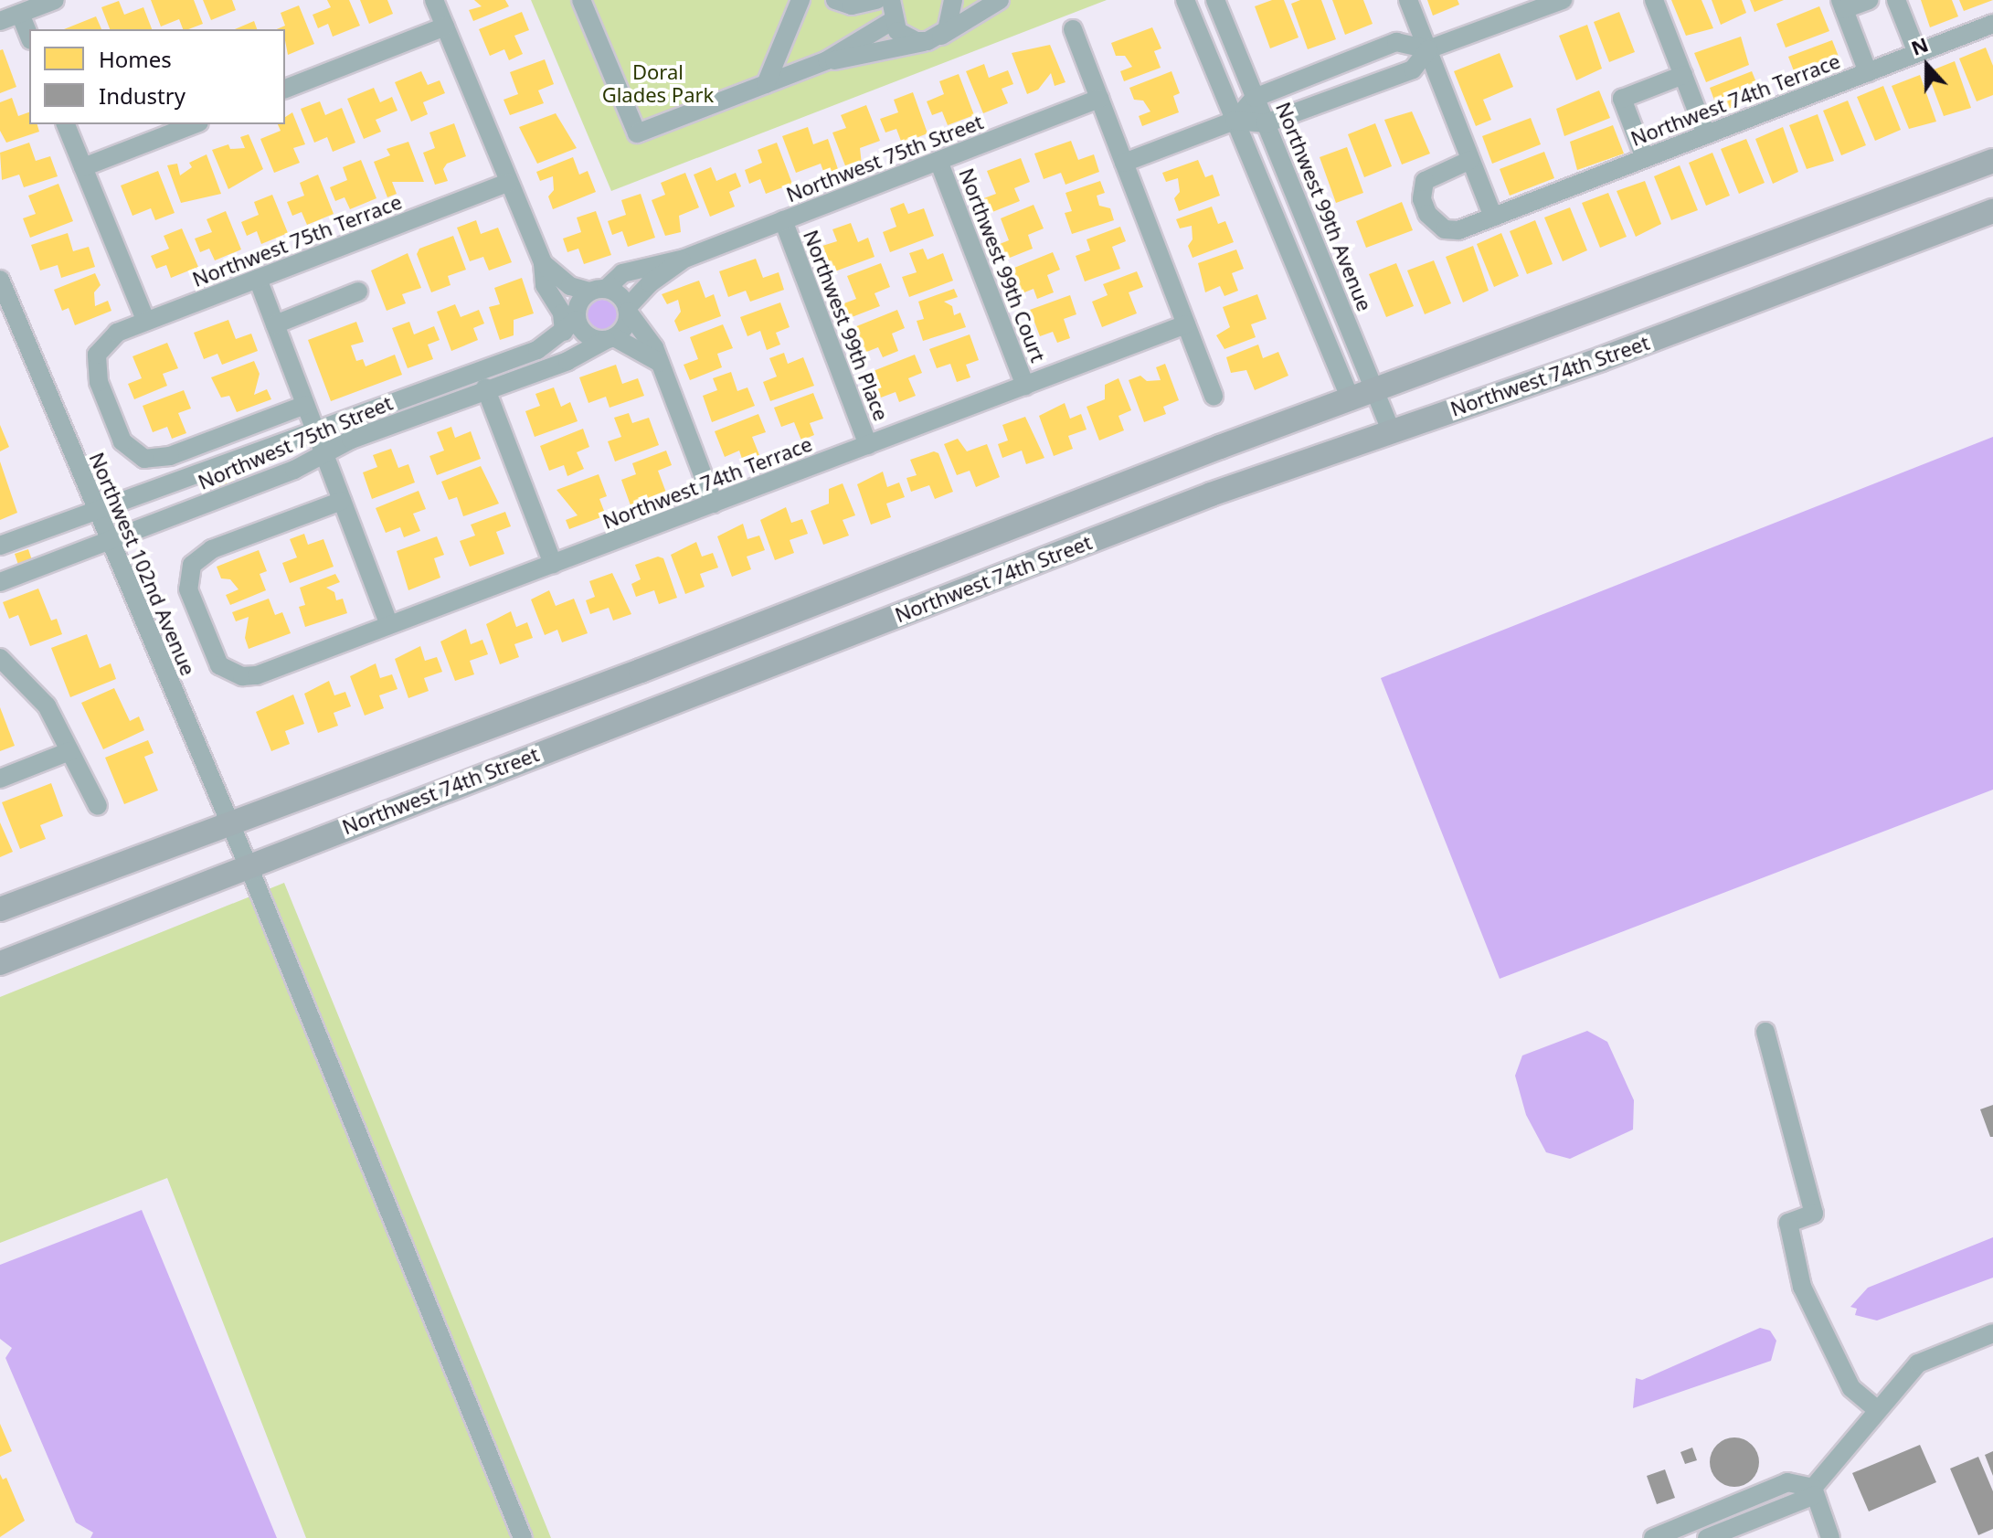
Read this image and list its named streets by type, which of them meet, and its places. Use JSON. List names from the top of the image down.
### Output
{
  "streets": {
    "main road": ["Northwest 74th Street"],
    "street": [
      "Northwest 74th Terrace",
      "Northwest 75th Street",
      "Northwest 99th Avenue",
      "Northwest 75th Terrace",
      "Northwest 99th Court",
      "Northwest 99th Place",
      "Northwest 102nd Avenue"
    ]
  },
  "crossings": [
    ["Northwest 74th Terrace", "Northwest 99th Court"],
    ["Northwest 74th Terrace", "Northwest 99th Place"],
    ["Northwest 75th Street", "Northwest 99th Court"],
    ["Northwest 75th Street", "Northwest 99th Place"],
    ["Northwest 75th Street", "Northwest 102nd Avenue"],
    ["Northwest 99th Avenue", "Northwest 74th Street"],
    ["Northwest 74th Street", "Northwest 102nd Avenue"]
  ],
  "parks": ["Doral Glades Park"],
  "legend": ["Homes", "Industry"],
  "north": "top"
}
